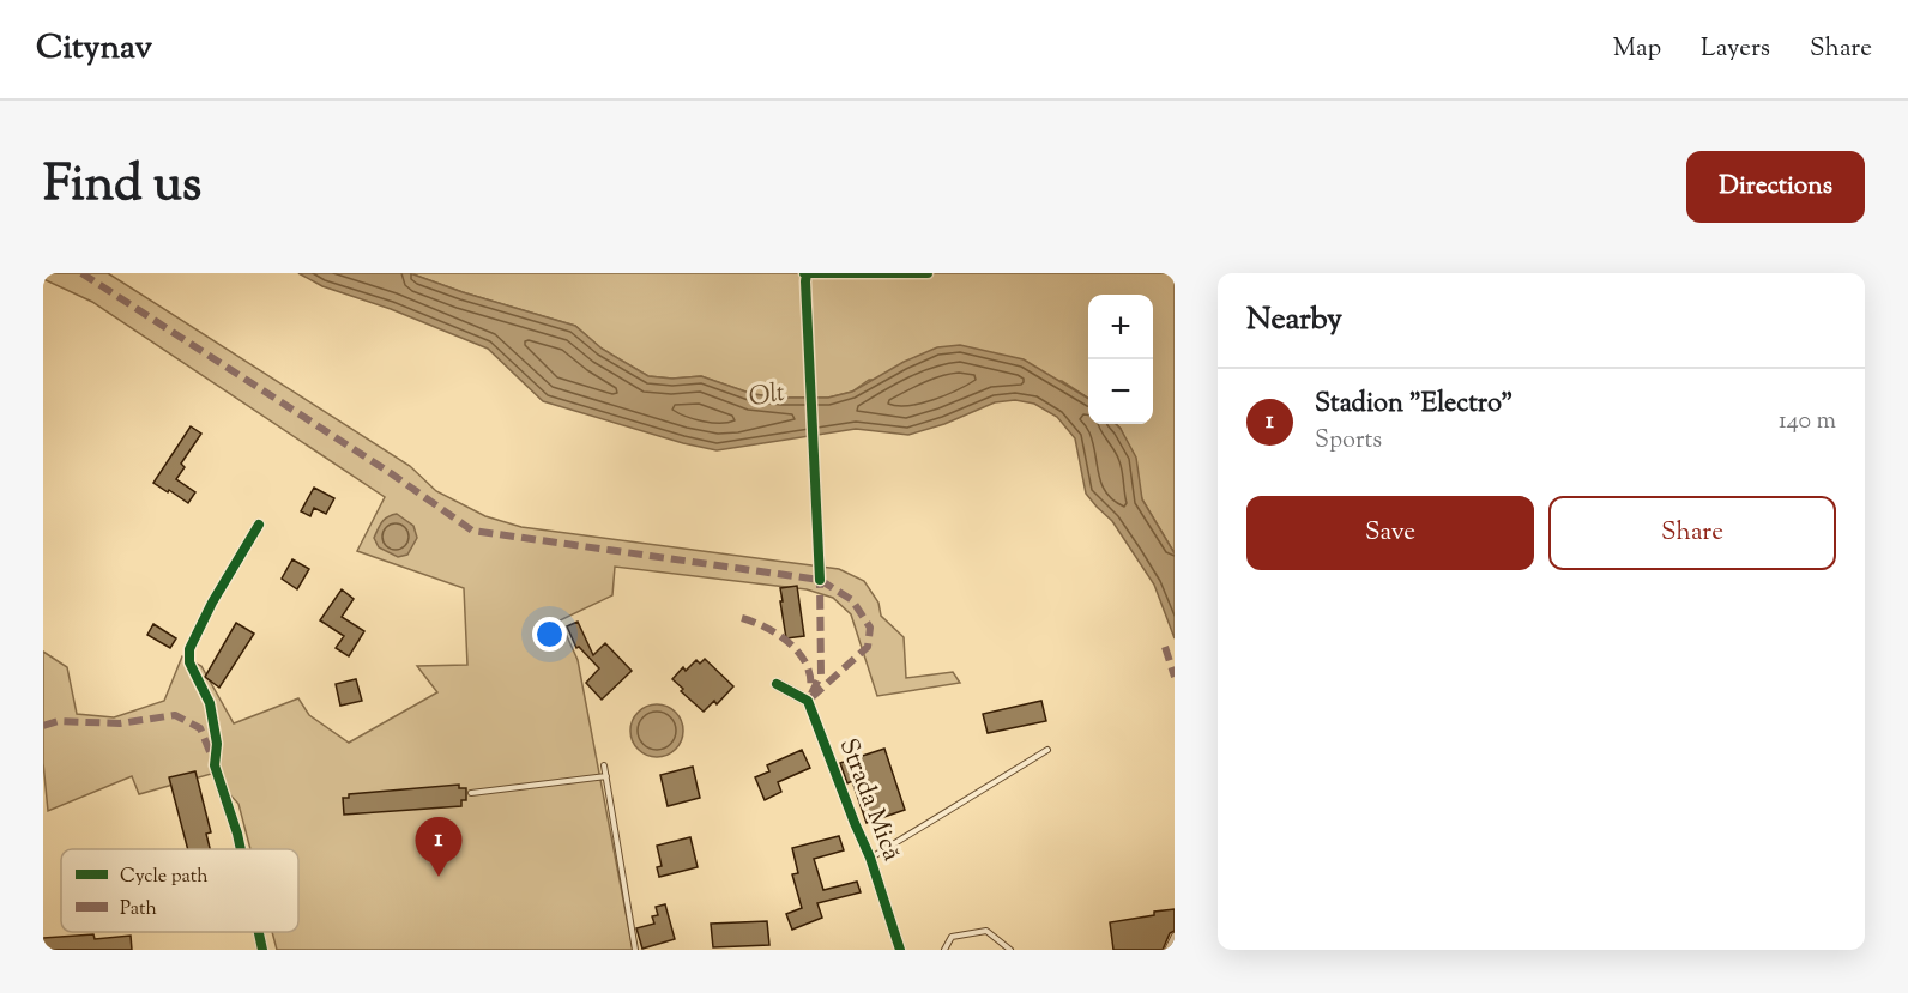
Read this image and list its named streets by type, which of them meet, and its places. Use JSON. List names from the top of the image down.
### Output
{
  "streets": {
    "street": ["Strada Mică"]
  },
  "water": ["Olt"],
  "legend": ["Cycle path", "Path"],
  "page": {
    "header": "Citynav",
    "nav": ["Map", "Layers", "Share"],
    "title": "Find us",
    "buttons": [
      "Directions",
      ["Save", "Share"]
    ],
    "heading": "Nearby",
    "map_buttons": ["+", "−"],
    "list": [
      {
        "mark": "1",
        "name": "Stadion \"Electro\"",
        "note": "Sports",
        "value": "140 m"
      }
    ],
    "pins": "1"
  }
}
